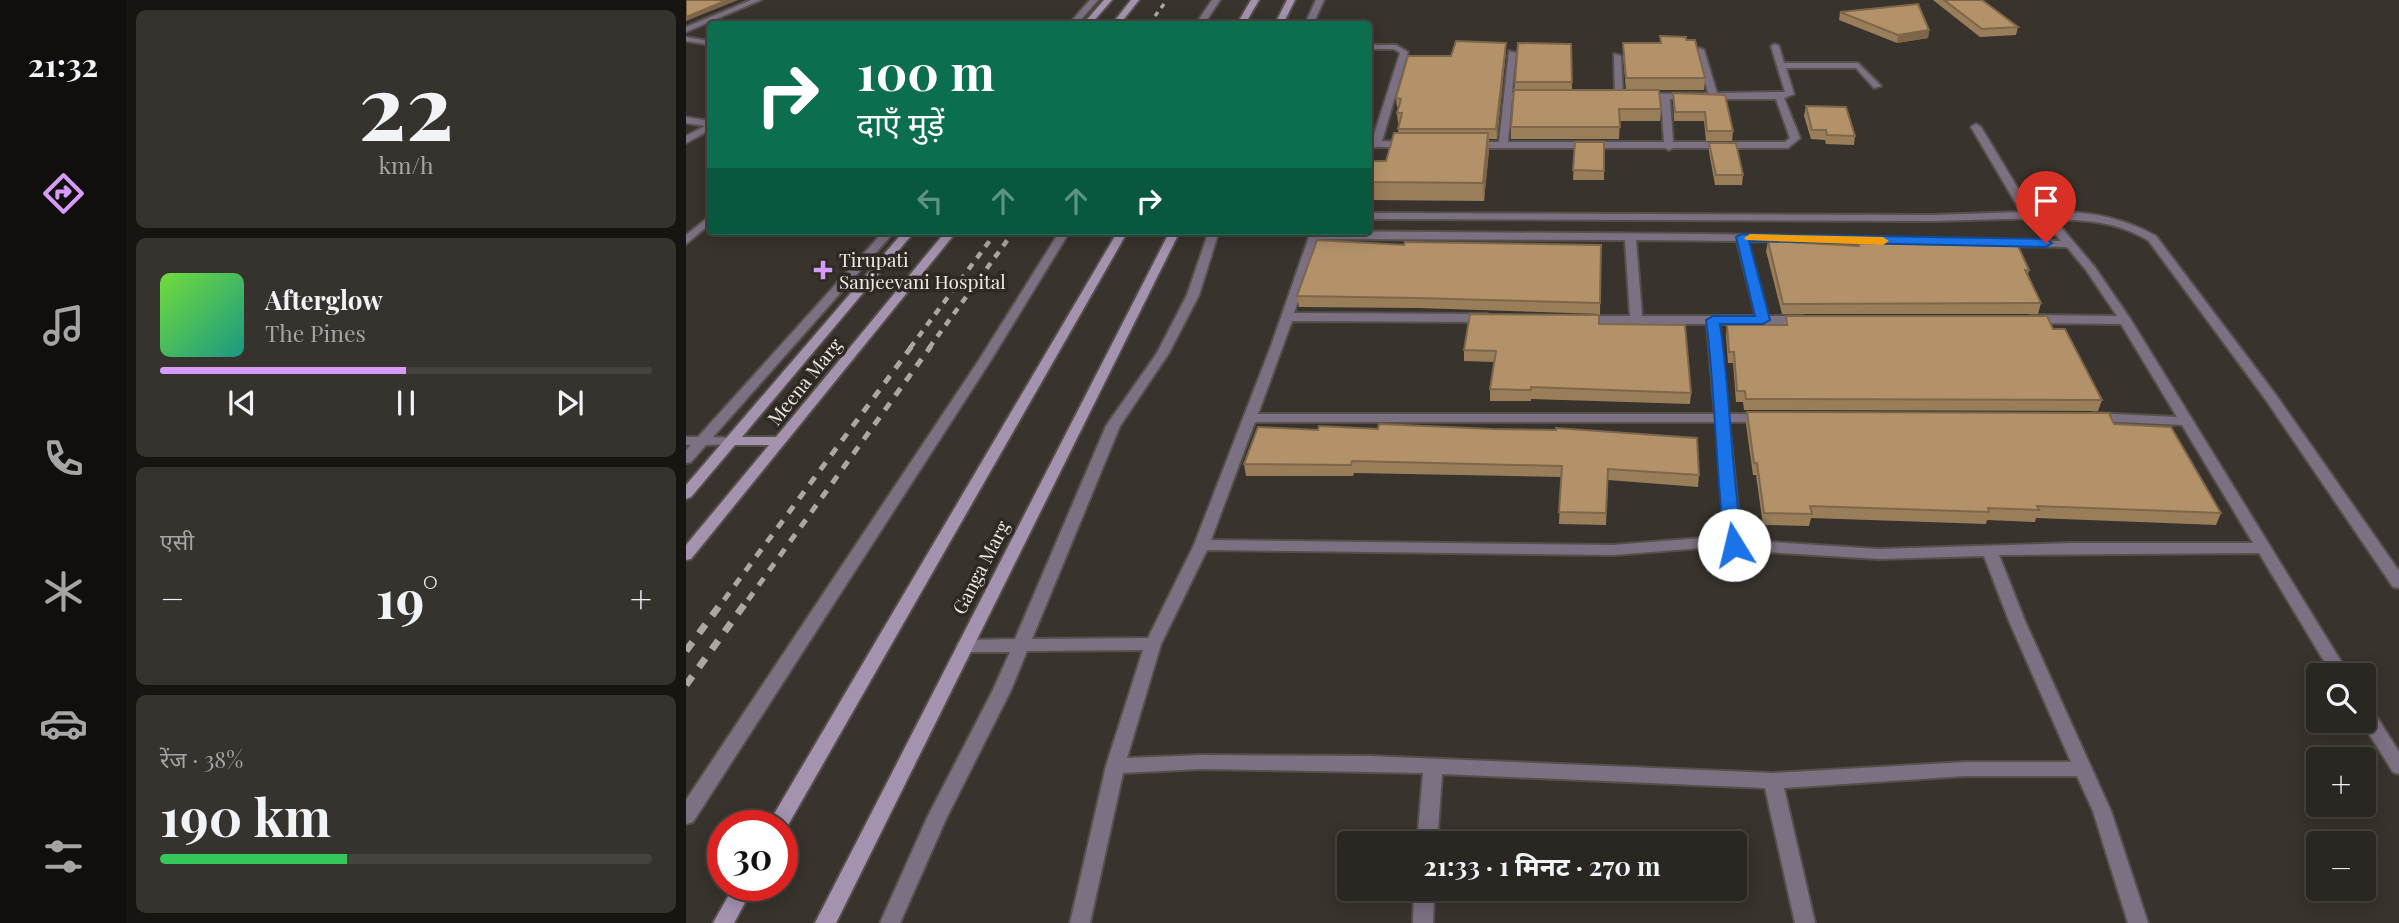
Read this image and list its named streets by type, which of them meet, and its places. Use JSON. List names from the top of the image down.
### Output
{
  "streets": {
    "street": ["Meena Marg", "Ganga Marg"]
  },
  "places": {
    "health": ["Tirupati Sanjeevani Hospital"]
  },
  "page": {
    "tabs": "21:32",
    "tile": [
      ["22", "km/h"],
      "एसी",
      ["रेंज · 38%", "190 km"]
    ],
    "turn": ["100 m", "दाएँ मुड़ें"],
    "song": ["Afterglow", "The Pines"],
    "heat": ["−", "19°", "+"],
    "map_buttons": ["+", "−"],
    "limit": "30",
    "trip": "21:33 · 1 मिनट · 270 m"
  }
}
